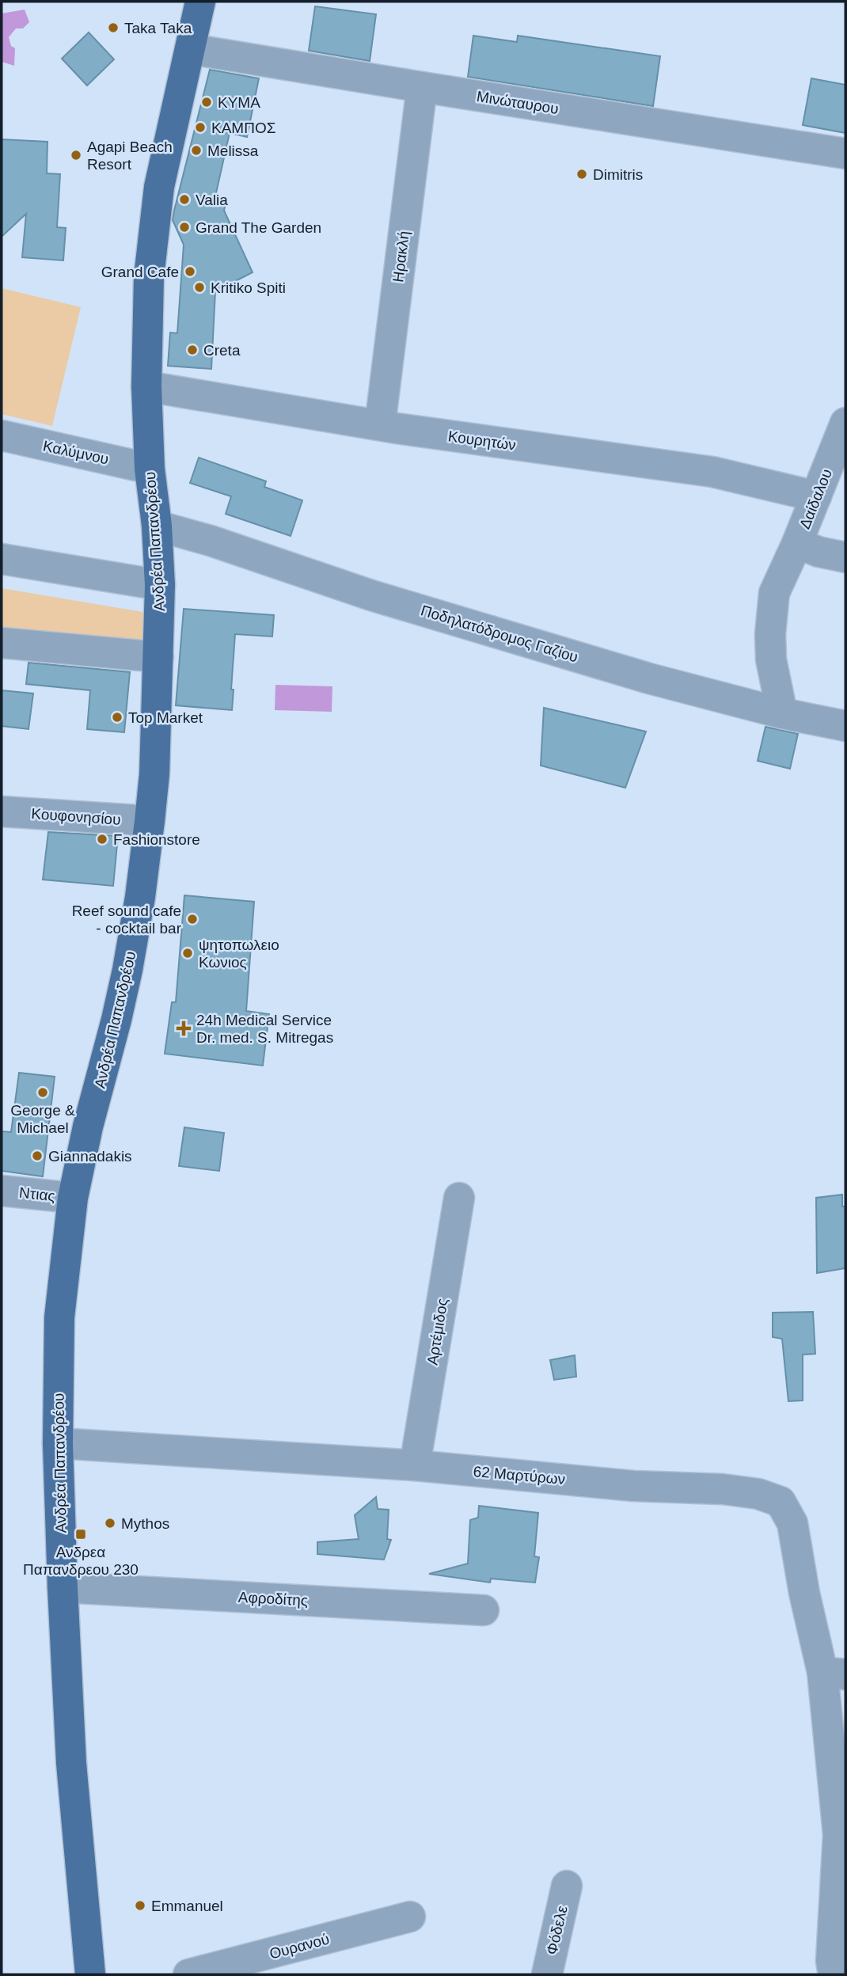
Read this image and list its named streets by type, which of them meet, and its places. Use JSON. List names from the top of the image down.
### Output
{
  "streets": {
    "main road": ["Ανδρέα Παπανδρέου"],
    "street": [
      "Μινώταυρου",
      "Ηρακλή",
      "Κουρητών",
      "Καλύμνου",
      "Δαίδαλου",
      "Ποδηλατόδρομος Γαζίου",
      "Κουφονησίου",
      "Ντιας",
      "Αρτέμιδος",
      "62 Μαρτύρων",
      "Αφροδίτης",
      "Φόδελε",
      "Ουρανού"
    ]
  },
  "crossings": [
    ["Μινώταυρου", "Ηρακλή"],
    ["Μινώταυρου", "Ανδρέα Παπανδρέου"],
    ["Ηρακλή", "Κουρητών"],
    ["Κουρητών", "Δαίδαλου"],
    ["Κουρητών", "Ανδρέα Παπανδρέου"],
    ["Καλύμνου", "Ανδρέα Παπανδρέου"],
    ["Δαίδαλου", "Ποδηλατόδρομος Γαζίου"],
    ["Ανδρέα Παπανδρέου", "Ποδηλατόδρομος Γαζίου"],
    ["Ανδρέα Παπανδρέου", "Κουφονησίου"],
    ["Ανδρέα Παπανδρέου", "Ντιας"],
    ["Ανδρέα Παπανδρέου", "62 Μαρτύρων"],
    ["Ανδρέα Παπανδρέου", "Αφροδίτης"],
    ["Αρτέμιδος", "62 Μαρτύρων"]
  ],
  "places": {
    "other": [
      "Taka Taka",
      "ΚΥΜΑ",
      "ΚΑΜΠΟΣ",
      "Melissa",
      "Agapi Beach Resort",
      "Dimitris",
      "Valia",
      "Grand The Garden",
      "Grand Cafe",
      "Kritiko Spiti",
      "Creta",
      "Top Market",
      "Fashionstore",
      "Reef sound cafe - cocktail bar",
      "ψητοπωλειο Κωνιος",
      "George & Michael",
      "Giannadakis",
      "Mythos",
      "Emmanuel"
    ],
    "health": ["24h Medical Service Dr. med. S. Mitregas"],
    "transit": ["Ανδρεα Παπανδρεου 230"]
  }
}
